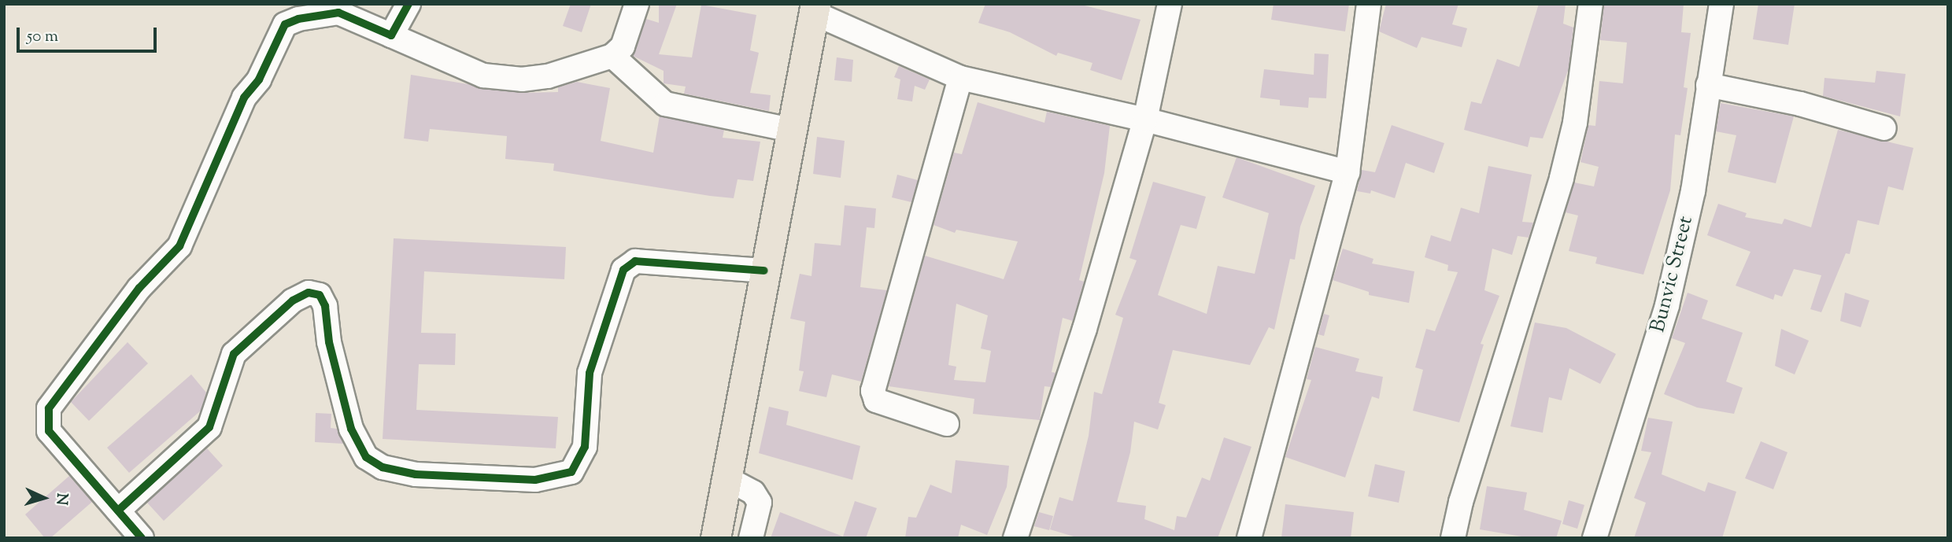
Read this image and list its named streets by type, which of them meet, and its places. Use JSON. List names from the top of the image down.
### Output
{
  "streets": {
    "street": ["Bunvic Street"]
  },
  "scale_bar": "50 m",
  "north": "right"
}
